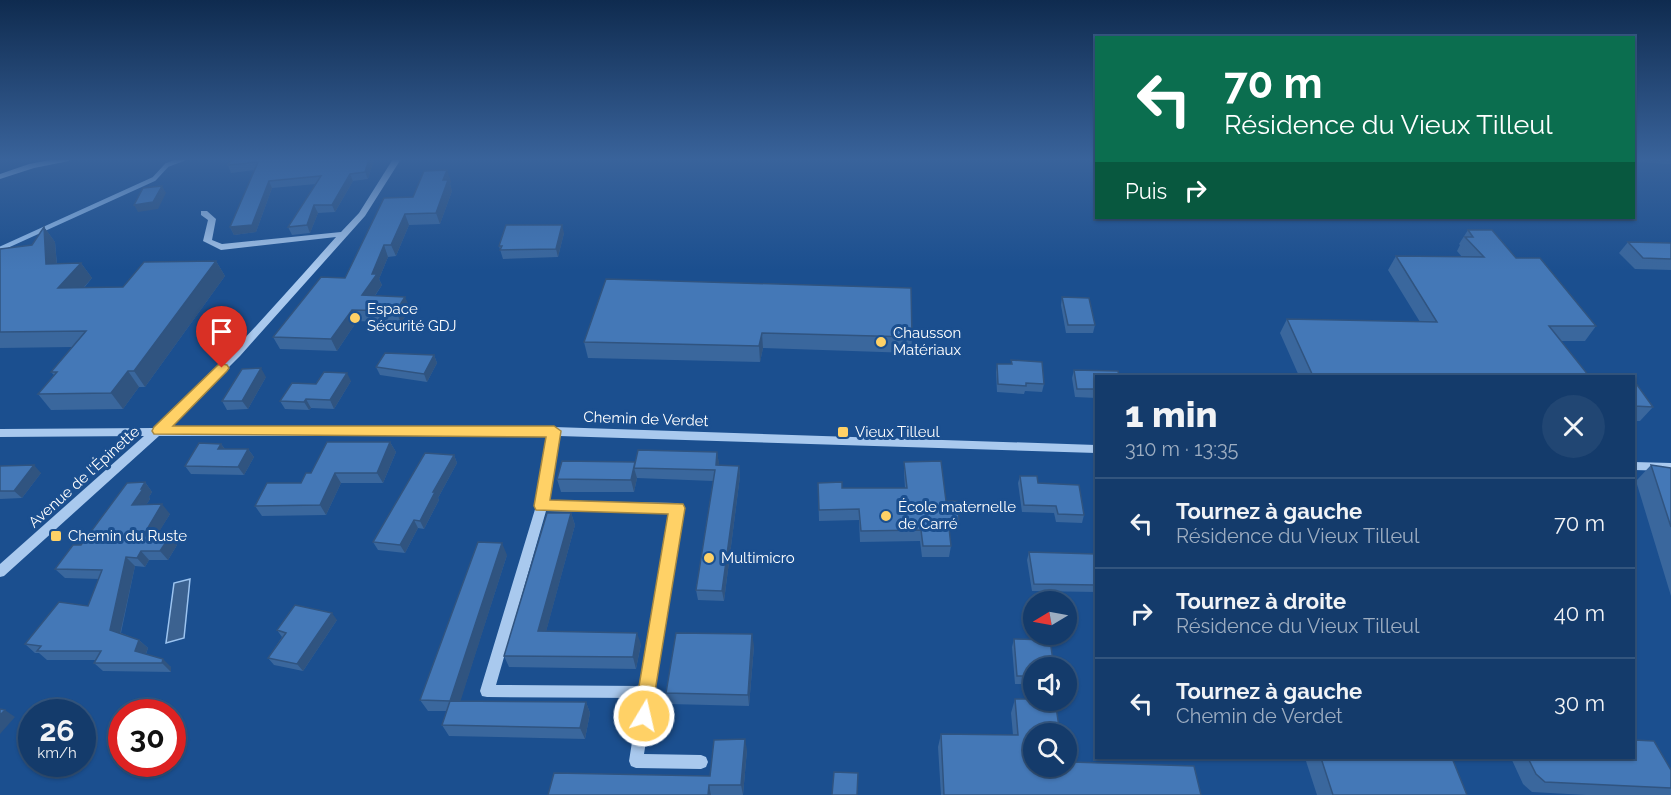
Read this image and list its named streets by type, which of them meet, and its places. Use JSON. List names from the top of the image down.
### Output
{
  "streets": {
    "street": ["Chemin de Verdet", "Avenue de l'Épinette"]
  },
  "crossings": [
    ["Chemin de Verdet", "Avenue de l'Épinette"]
  ],
  "places": {
    "other": [
      "Espace Sécurité GDJ",
      "Chausson Matériaux",
      "École maternelle de Carré",
      "Multimicro"
    ],
    "transit": ["Vieux Tilleul", "Chemin du Ruste"]
  },
  "north": "left",
  "page": {
    "turn": ["70 m", "Résidence du Vieux Tilleul"],
    "then": "Puis",
    "heading": ["1 min", "310 m · 13:35"],
    "list": [
      {
        "name": "Tournez à gauche",
        "note": "Résidence du Vieux Tilleul",
        "value": "70 m"
      },
      {
        "name": "Tournez à droite",
        "note": "Résidence du Vieux Tilleul",
        "value": "40 m"
      },
      {
        "name": "Tournez à gauche",
        "note": "Chemin de Verdet",
        "value": "30 m"
      }
    ],
    "speed": "26 km/h",
    "limit": "30"
  }
}
